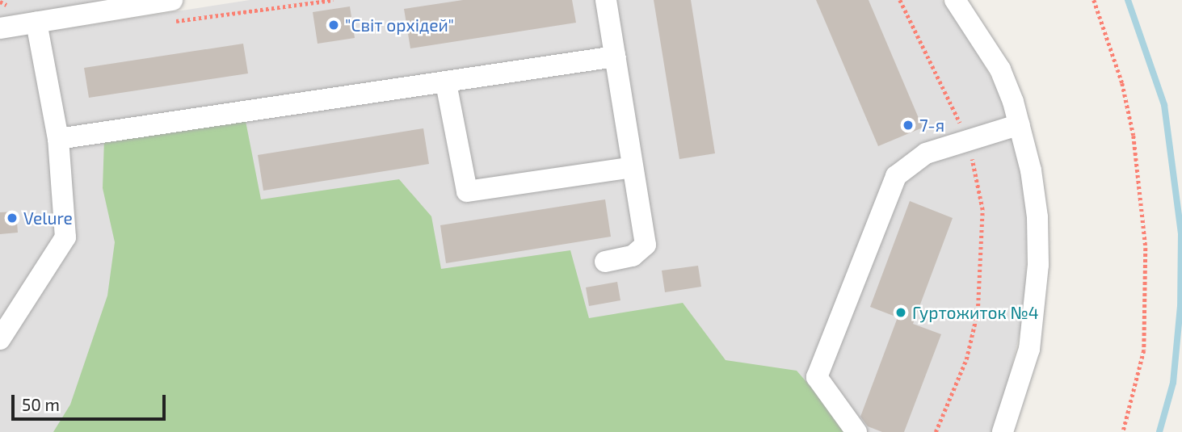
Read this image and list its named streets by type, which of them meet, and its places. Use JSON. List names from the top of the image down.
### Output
{
  "places": [
    "\"Світ орхідей\"",
    "7-я",
    "Velure",
    "Гуртожиток №4"
  ],
  "scale_bar": "50 m"
}
